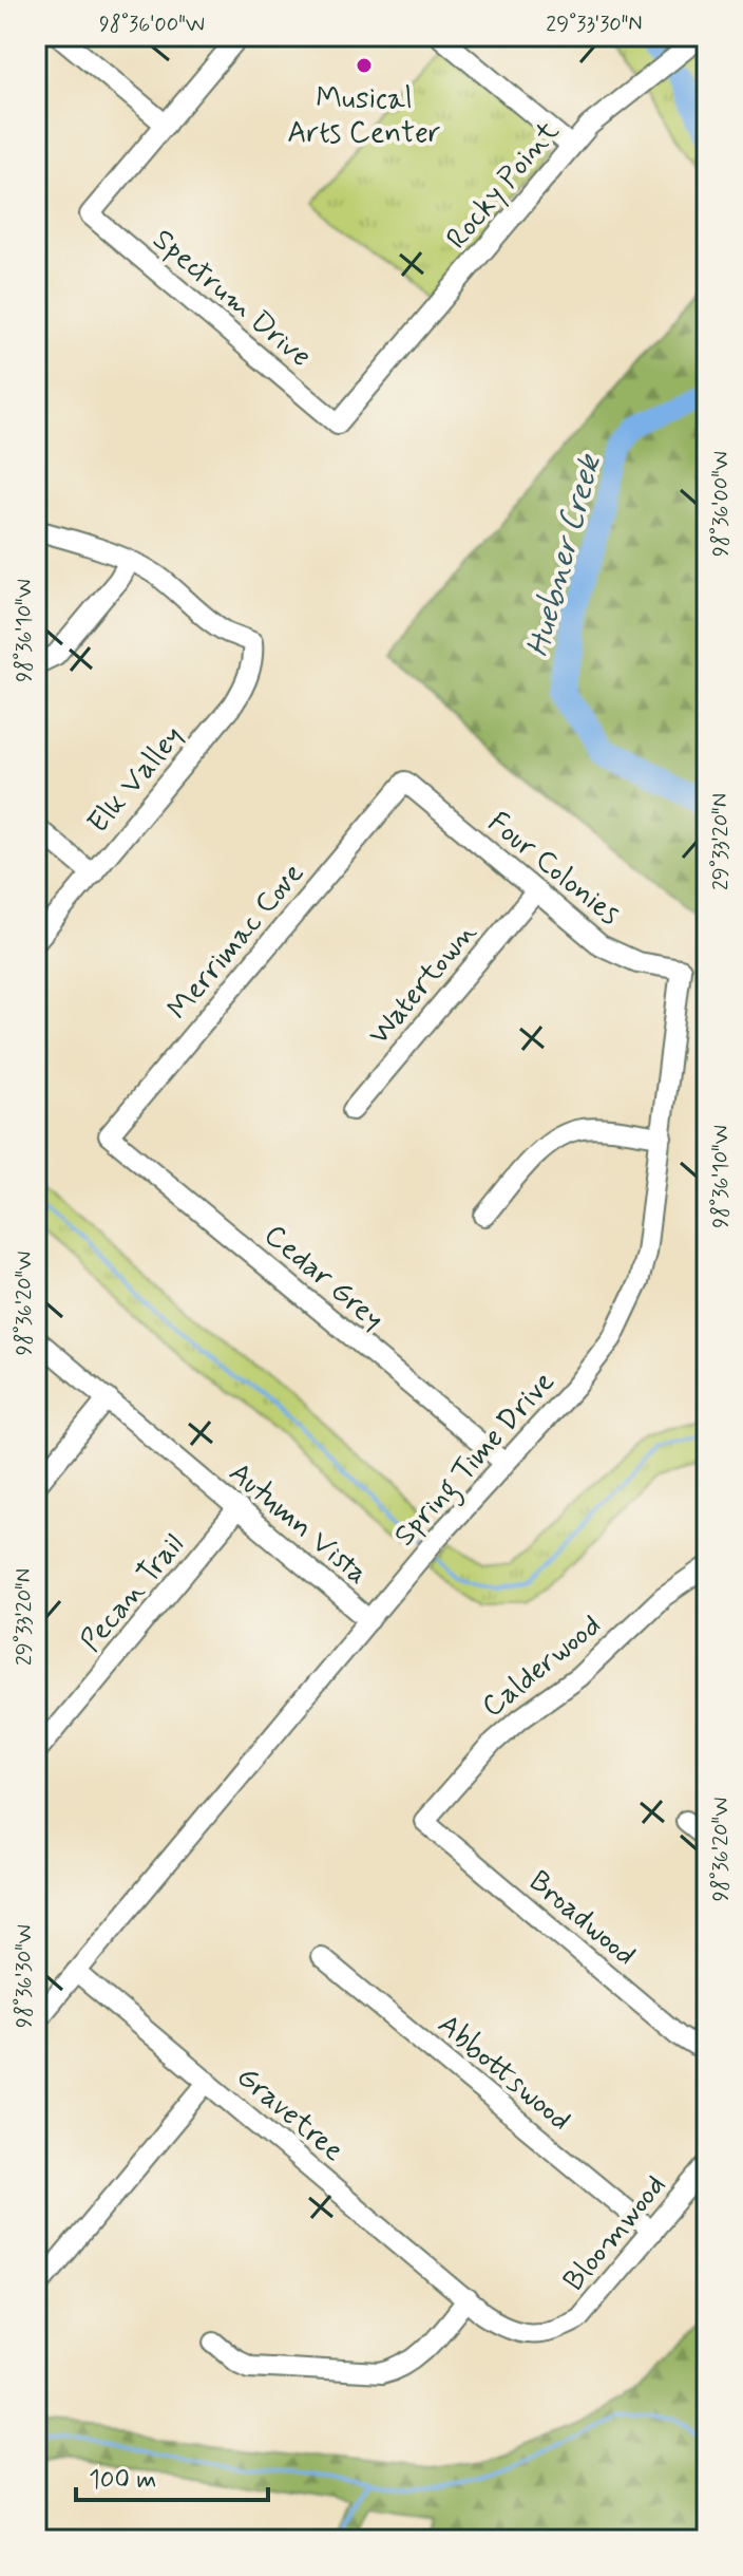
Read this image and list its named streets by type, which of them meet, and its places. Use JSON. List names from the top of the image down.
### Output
{
  "streets": {
    "street": [
      "Rocky Point",
      "Spectrum Drive",
      "Elk Valley",
      "Four Colonies",
      "Merrimac Cove",
      "Watertown",
      "Cedar Grey",
      "Spring Time Drive",
      "Autumn Vista",
      "Pecan Trail",
      "Calderwood",
      "Broadwood",
      "Abbottswood",
      "Gravetree",
      "Bloomwood"
    ]
  },
  "crossings": [
    ["Rocky Point", "Spectrum Drive"],
    ["Four Colonies", "Merrimac Cove"],
    ["Four Colonies", "Watertown"],
    ["Four Colonies", "Spring Time Drive"],
    ["Merrimac Cove", "Cedar Grey"],
    ["Cedar Grey", "Spring Time Drive"],
    ["Spring Time Drive", "Autumn Vista"],
    ["Spring Time Drive", "Gravetree"],
    ["Autumn Vista", "Pecan Trail"],
    ["Calderwood", "Broadwood"],
    ["Abbottswood", "Bloomwood"],
    ["Gravetree", "Bloomwood"]
  ],
  "water": ["Huebner Creek"],
  "places": ["Musical Arts Center"],
  "scale_bar": "100 m",
  "coordinates": [
    "98°36'00\"W",
    "29°33'30\"N",
    "98°36'10\"W",
    "29°33'20\"N",
    "98°36'20\"W",
    "98°36'30\"W"
  ]
}
